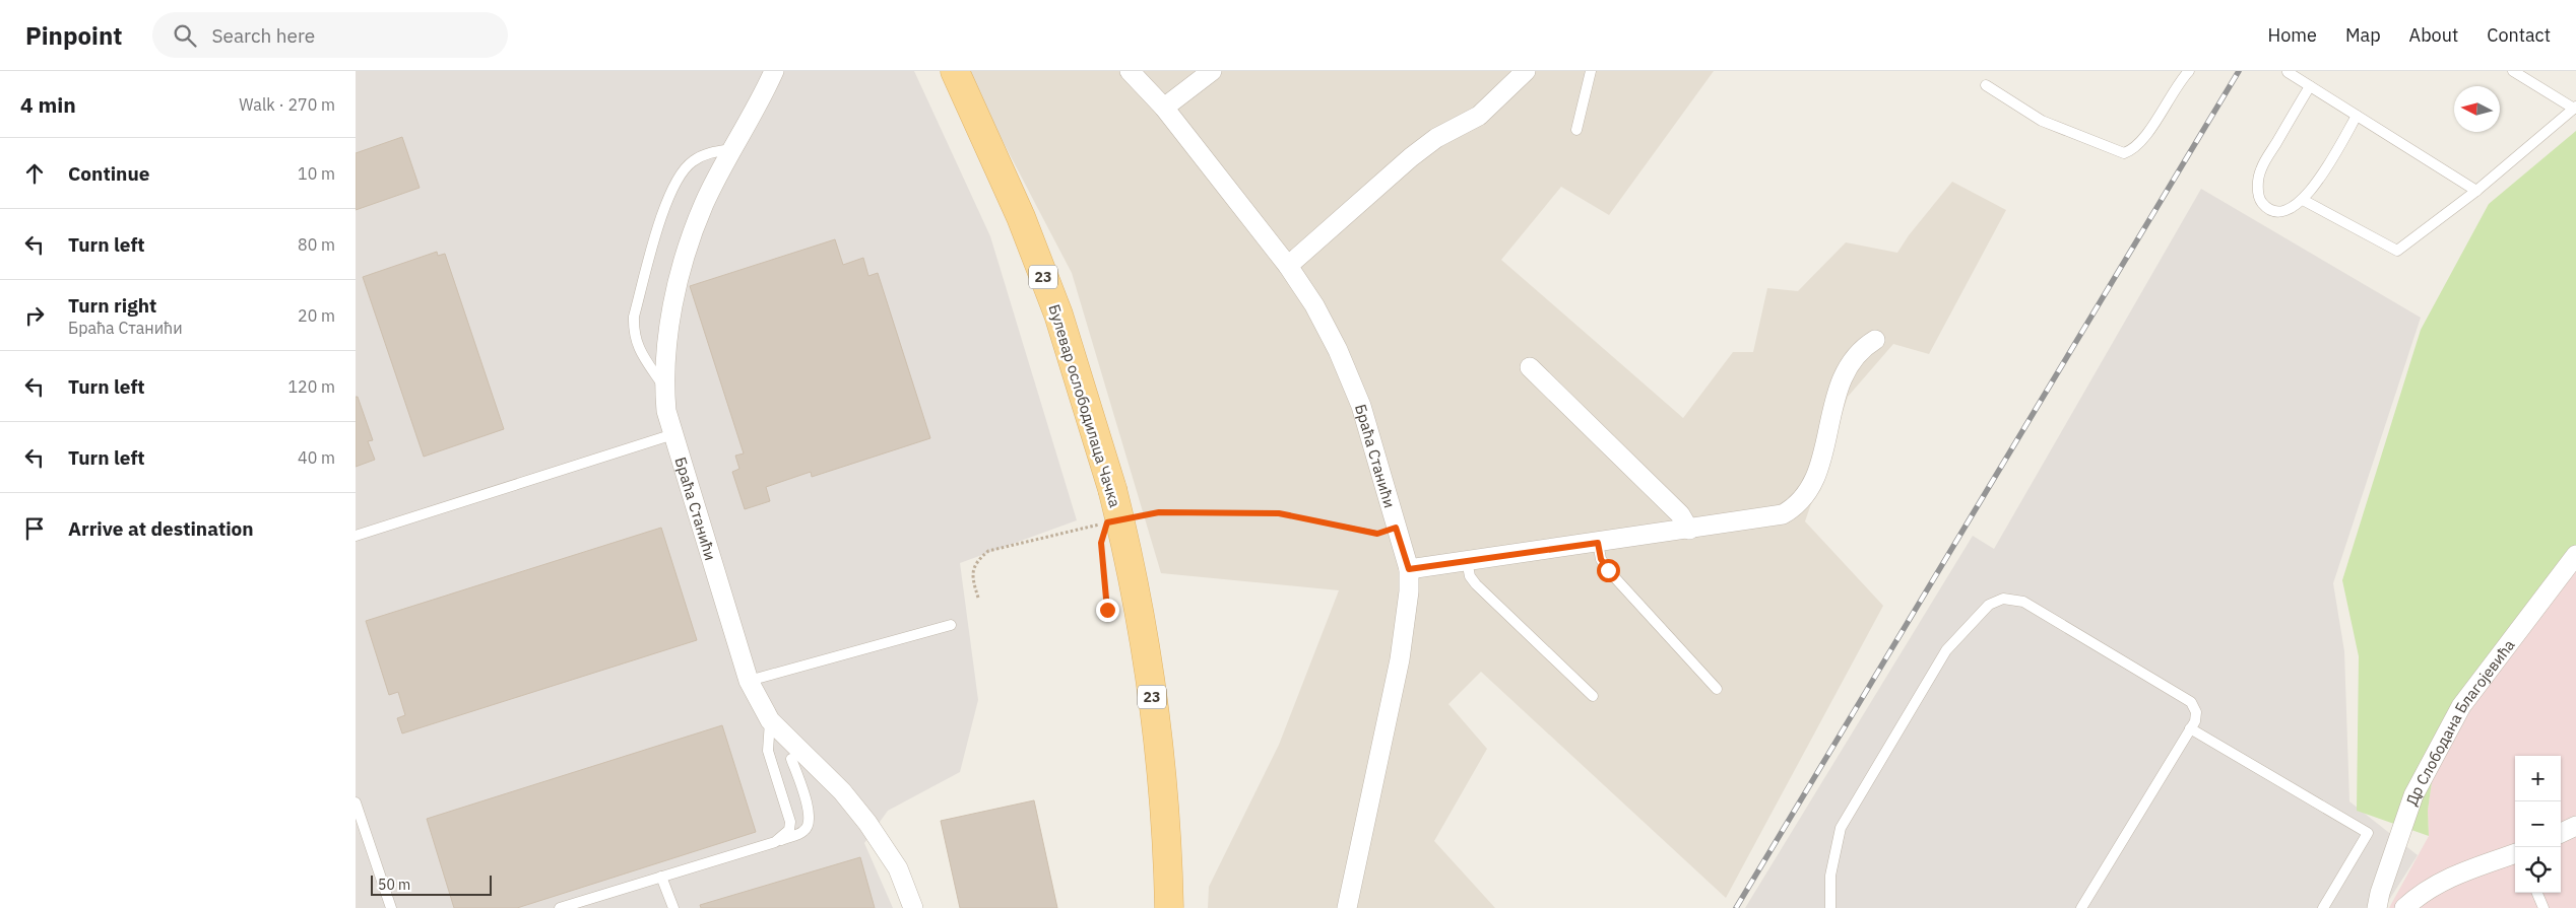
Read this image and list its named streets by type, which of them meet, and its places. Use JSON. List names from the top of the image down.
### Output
{
  "streets": {
    "main road": ["23", "Булевар ослободилаца Чачка"],
    "street": ["Браћа Станићи", "Др Слободана Благојевића"]
  },
  "scale_bar": "50 m",
  "north": "left",
  "page": {
    "header": "Pinpoint",
    "search": "Search here",
    "nav": [
      "Home",
      "Map",
      "About",
      "Contact"
    ],
    "heading": ["4 min", "Walk · 270 m"],
    "list": [
      ["Continue", "10 m"],
      ["Turn left", "80 m"],
      ["Turn right", "Браћа Станићи", "20 m"],
      ["Turn left", "120 m"],
      ["Turn left", "40 m"],
      "Arrive at destination"
    ],
    "map_buttons": ["+", "−"],
    "scale": "50 m"
  }
}
